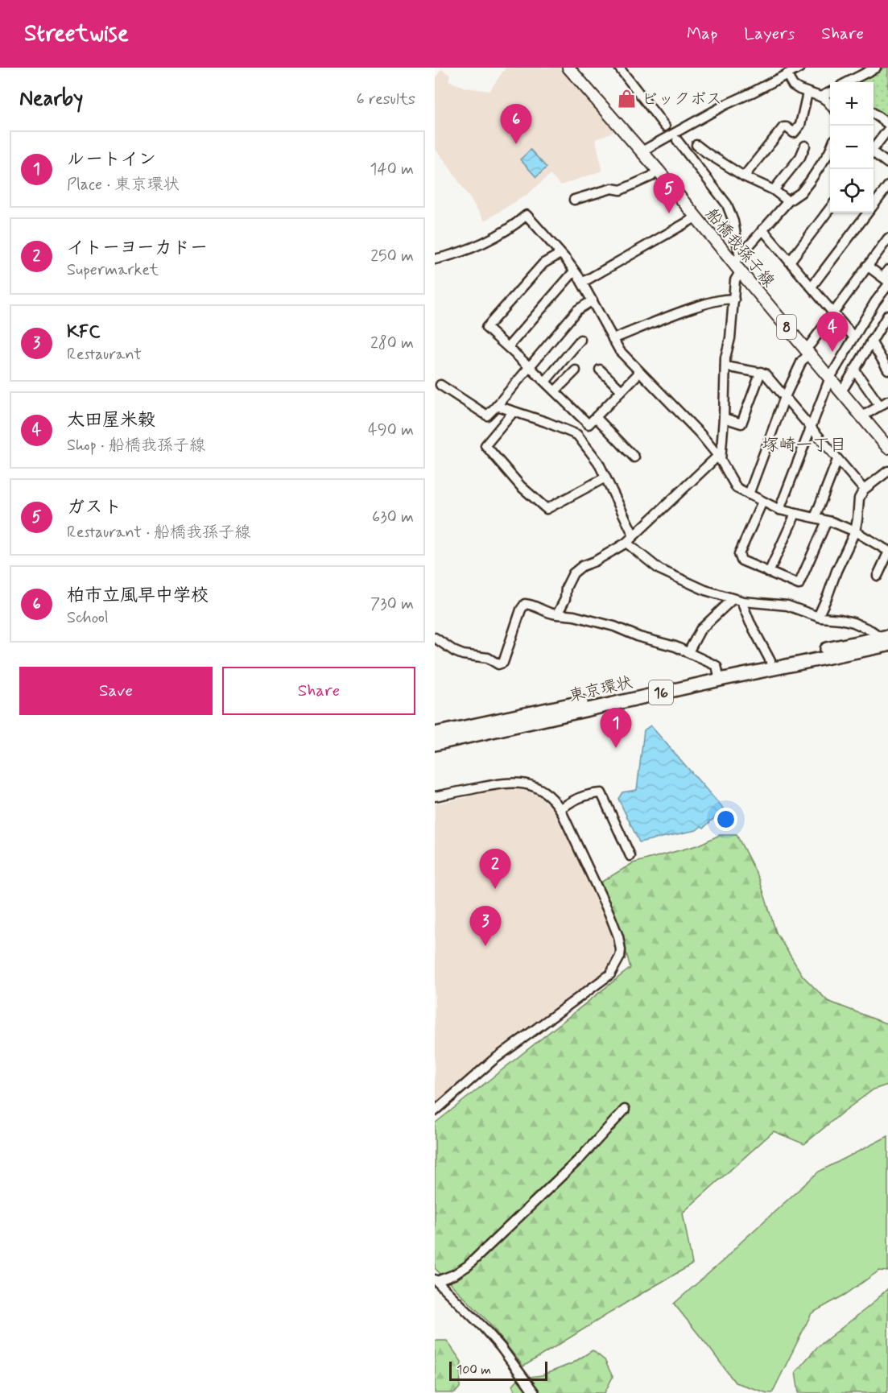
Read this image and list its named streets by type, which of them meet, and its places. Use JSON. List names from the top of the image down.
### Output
{
  "streets": {
    "highway": ["東京環状", "16"],
    "main road": ["船橋我孫子線", "8"]
  },
  "districts": ["塚崎一丁目"],
  "places": {
    "shop": ["ビックボス"]
  },
  "scale_bar": "100 m",
  "page": {
    "header": "Streetwise",
    "nav": ["Map", "Layers", "Share"],
    "heading": ["Nearby", "6 results"],
    "map_buttons": ["+", "−"],
    "pins": [
      "6",
      "5",
      "4",
      "1",
      "2",
      "3"
    ],
    "list": [
      {
        "mark": "1",
        "name": "ルートイン",
        "note": "Place · 東京環状",
        "value": "140 m"
      },
      {
        "mark": "2",
        "name": "イトーヨーカドー",
        "note": "Supermarket",
        "value": "250 m"
      },
      {
        "mark": "3",
        "name": "KFC",
        "note": "Restaurant",
        "value": "280 m"
      },
      {
        "mark": "4",
        "name": "太田屋米穀",
        "note": "Shop · 船橋我孫子線",
        "value": "490 m"
      },
      {
        "mark": "5",
        "name": "ガスト",
        "note": "Restaurant · 船橋我孫子線",
        "value": "630 m"
      },
      {
        "mark": "6",
        "name": "柏市立風早中学校",
        "note": "School",
        "value": "730 m"
      }
    ],
    "buttons": ["Save", "Share"],
    "scale": "100 m"
  }
}
